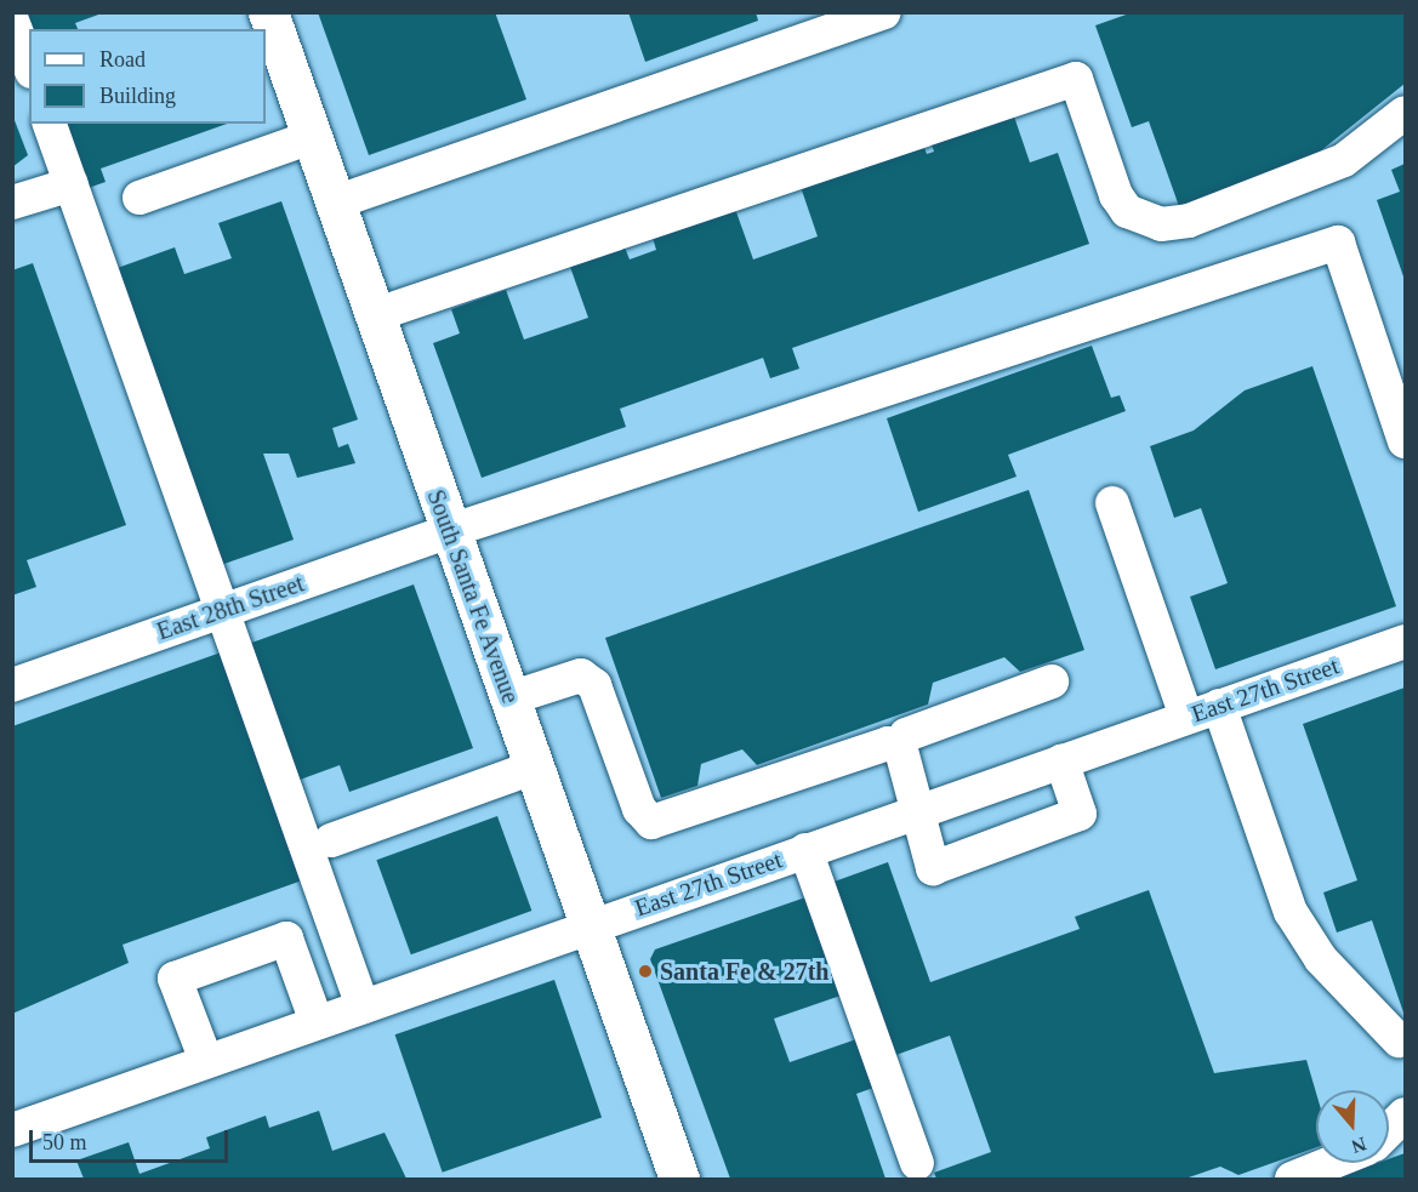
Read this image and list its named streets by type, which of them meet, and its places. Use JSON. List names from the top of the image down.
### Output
{
  "streets": {
    "main road": ["South Santa Fe Avenue"],
    "street": ["East 28th Street", "East 27th Street"]
  },
  "crossings": [
    ["South Santa Fe Avenue", "East 28th Street"],
    ["South Santa Fe Avenue", "East 27th Street"]
  ],
  "places": ["Santa Fe & 27th"],
  "legend": ["Road", "Building"],
  "scale_bar": "50 m",
  "north": "bottom"
}
